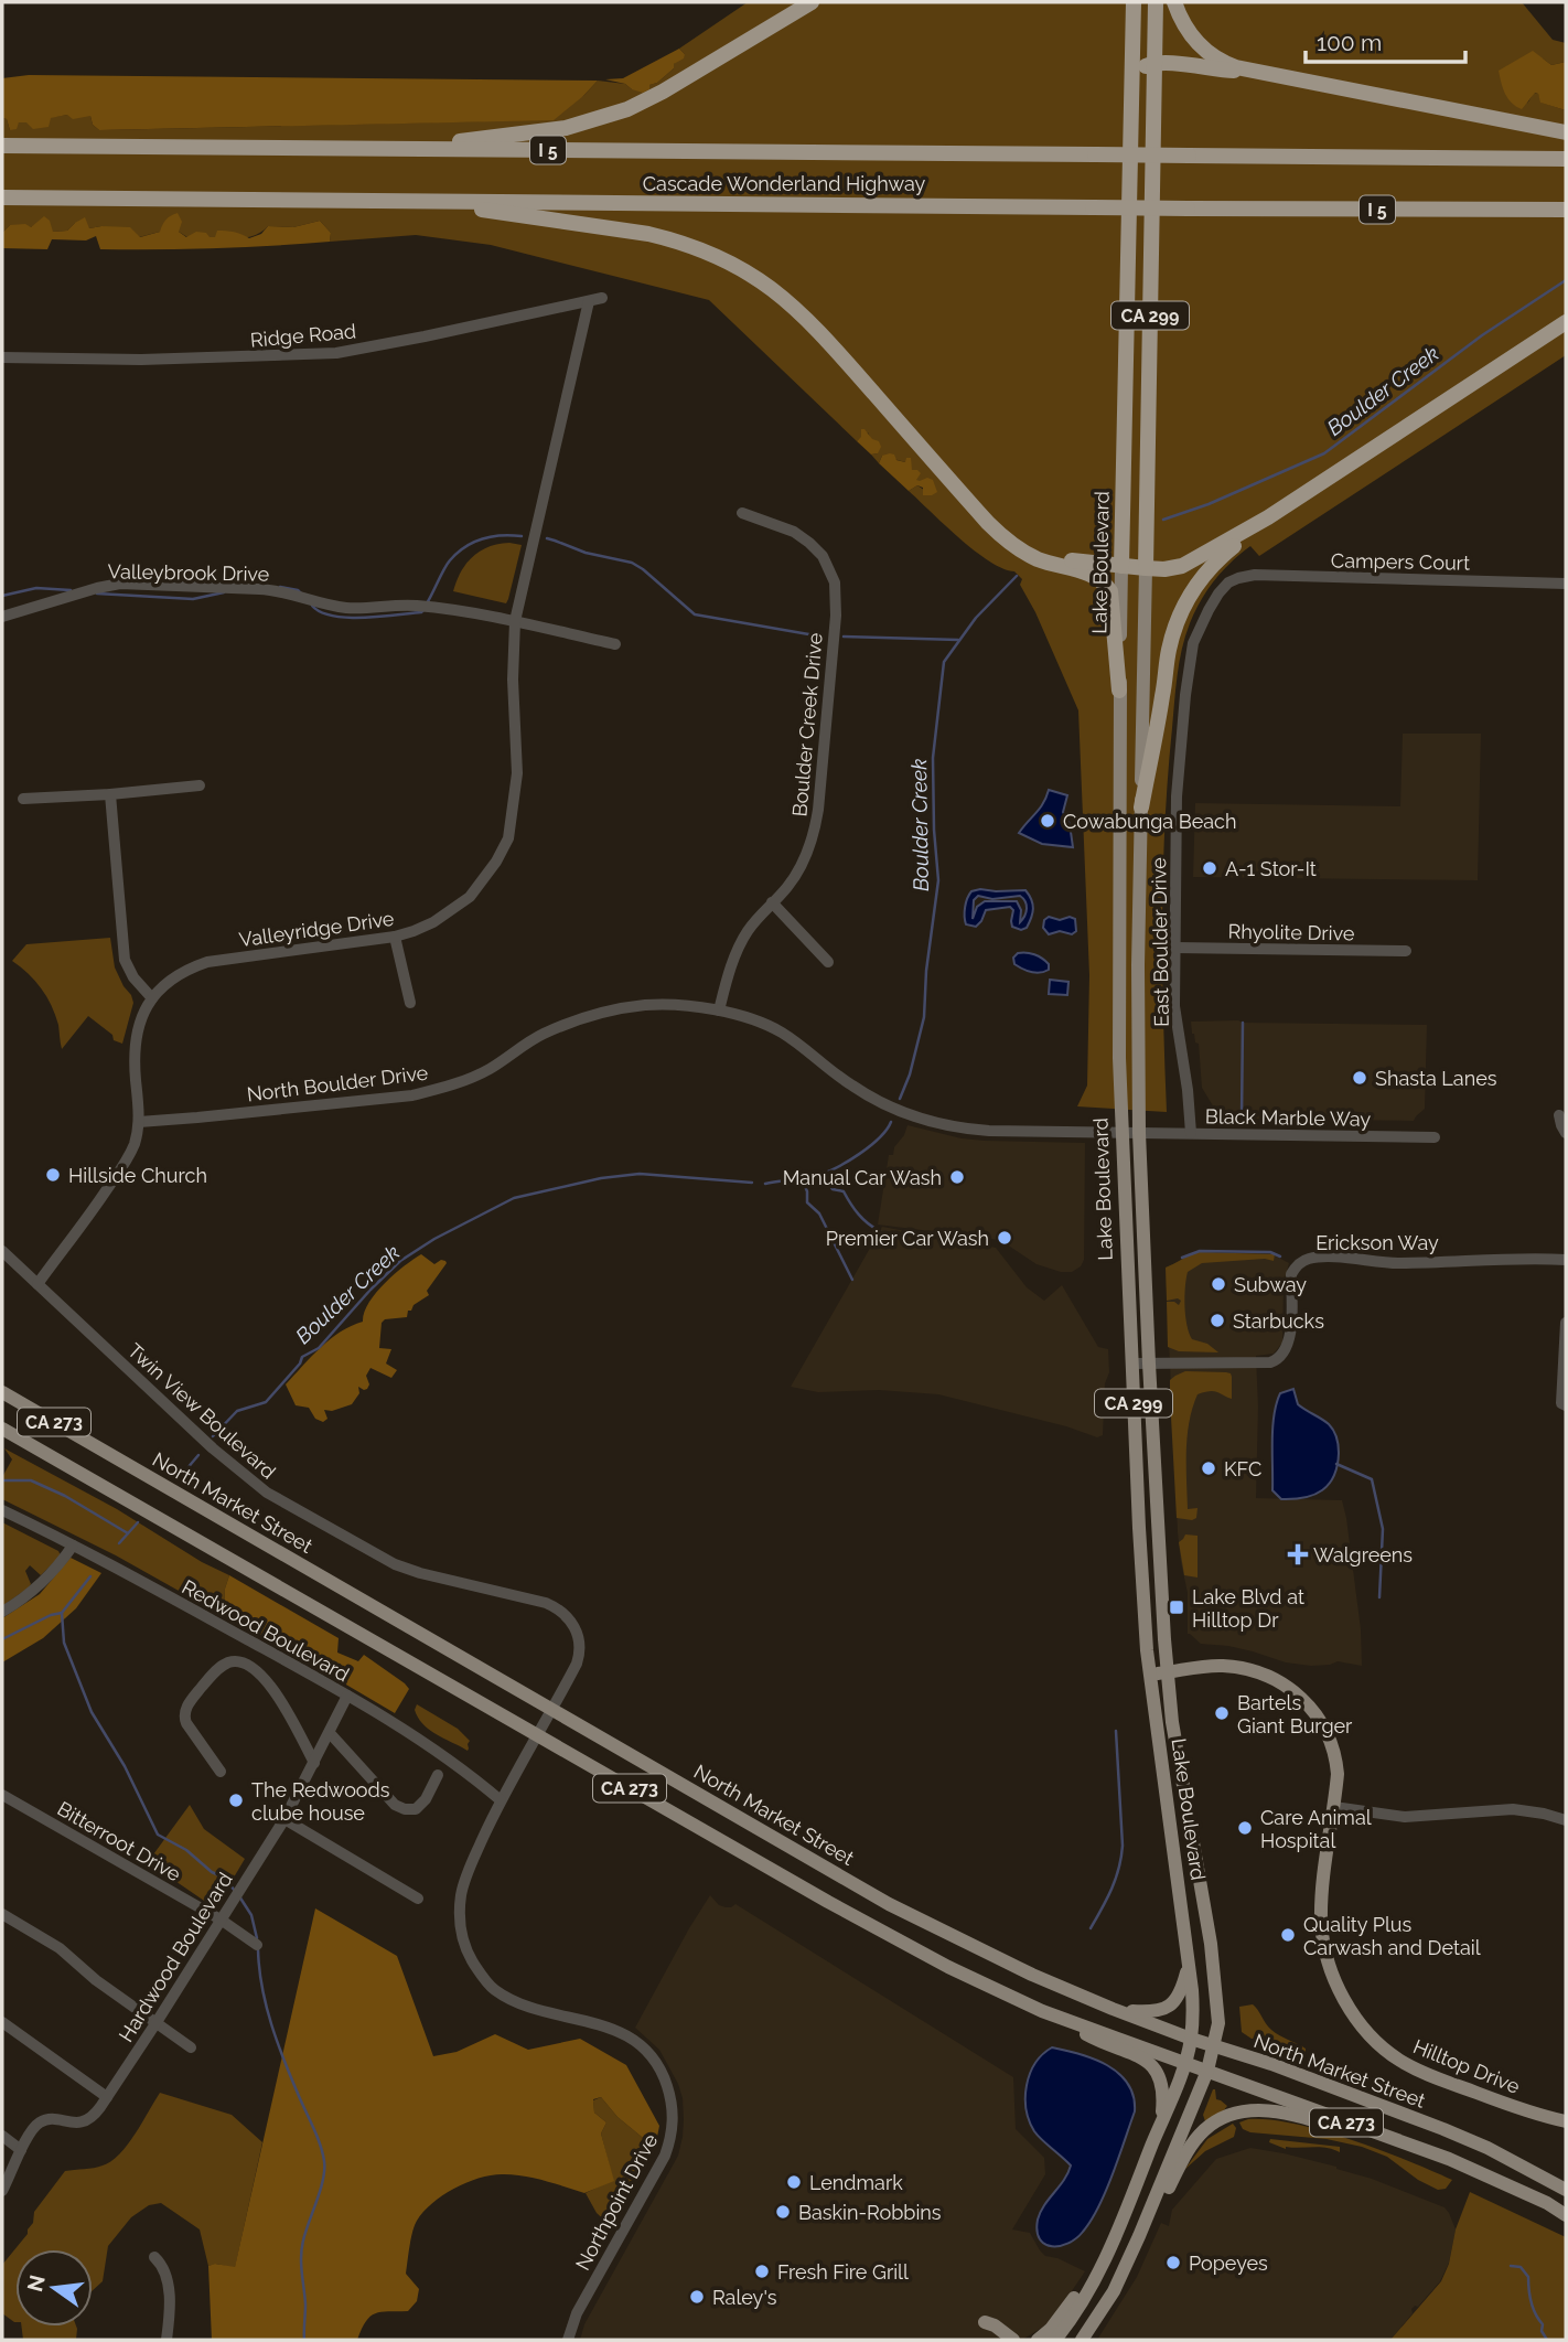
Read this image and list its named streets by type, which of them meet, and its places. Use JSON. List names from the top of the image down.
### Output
{
  "streets": {
    "highway": [
      "I 5",
      "Cascade Wonderland Highway",
      "CA 299",
      "Lake Boulevard"
    ],
    "main road": ["CA 273", "North Market Street", "Hilltop Drive"],
    "street": [
      "Ridge Road",
      "Campers Court",
      "Valleybrook Drive",
      "Boulder Creek Drive",
      "Valleyridge Drive",
      "Rhyolite Drive",
      "East Boulder Drive",
      "North Boulder Drive",
      "Black Marble Way",
      "Erickson Way",
      "Twin View Boulevard",
      "Redwood Boulevard",
      "Bitterroot Drive",
      "Hardwood Boulevard",
      "Northpoint Drive"
    ]
  },
  "crossings": [
    ["Ridge Road", "Valleyridge Drive"],
    ["Campers Court", "East Boulder Drive"],
    ["Lake Boulevard", "North Boulder Drive"],
    ["Lake Boulevard", "Black Marble Way"],
    ["Lake Boulevard", "Erickson Way"],
    ["Lake Boulevard", "CA 273"],
    ["Lake Boulevard", "North Market Street"],
    ["Lake Boulevard", "Hilltop Drive"],
    ["Valleybrook Drive", "Valleyridge Drive"],
    ["Boulder Creek Drive", "North Boulder Drive"],
    ["Valleyridge Drive", "North Boulder Drive"],
    ["Valleyridge Drive", "Twin View Boulevard"],
    ["Rhyolite Drive", "East Boulder Drive"],
    ["East Boulder Drive", "Black Marble Way"],
    ["North Boulder Drive", "Black Marble Way"],
    ["Twin View Boulevard", "North Market Street"],
    ["Twin View Boulevard", "Northpoint Drive"],
    ["CA 273", "Northpoint Drive"],
    ["North Market Street", "Northpoint Drive"],
    ["Redwood Boulevard", "Hardwood Boulevard"],
    ["Redwood Boulevard", "Northpoint Drive"],
    ["Bitterroot Drive", "Hardwood Boulevard"]
  ],
  "water": ["Boulder Creek"],
  "places": {
    "other": [
      "Cowabunga Beach",
      "A-1 Stor-It",
      "Shasta Lanes",
      "Hillside Church",
      "Manual Car Wash",
      "Premier Car Wash",
      "Subway",
      "Starbucks",
      "KFC",
      "Bartels Giant Burger",
      "The Redwoods clube house",
      "Care Animal Hospital",
      "Quality Plus Carwash and Detail",
      "Lendmark",
      "Baskin-Robbins",
      "Popeyes",
      "Fresh Fire Grill",
      "Raley's"
    ],
    "health": ["Walgreens"],
    "transit": ["Lake Blvd at Hilltop Dr"]
  },
  "scale_bar": "100 m",
  "north": "left"
}
